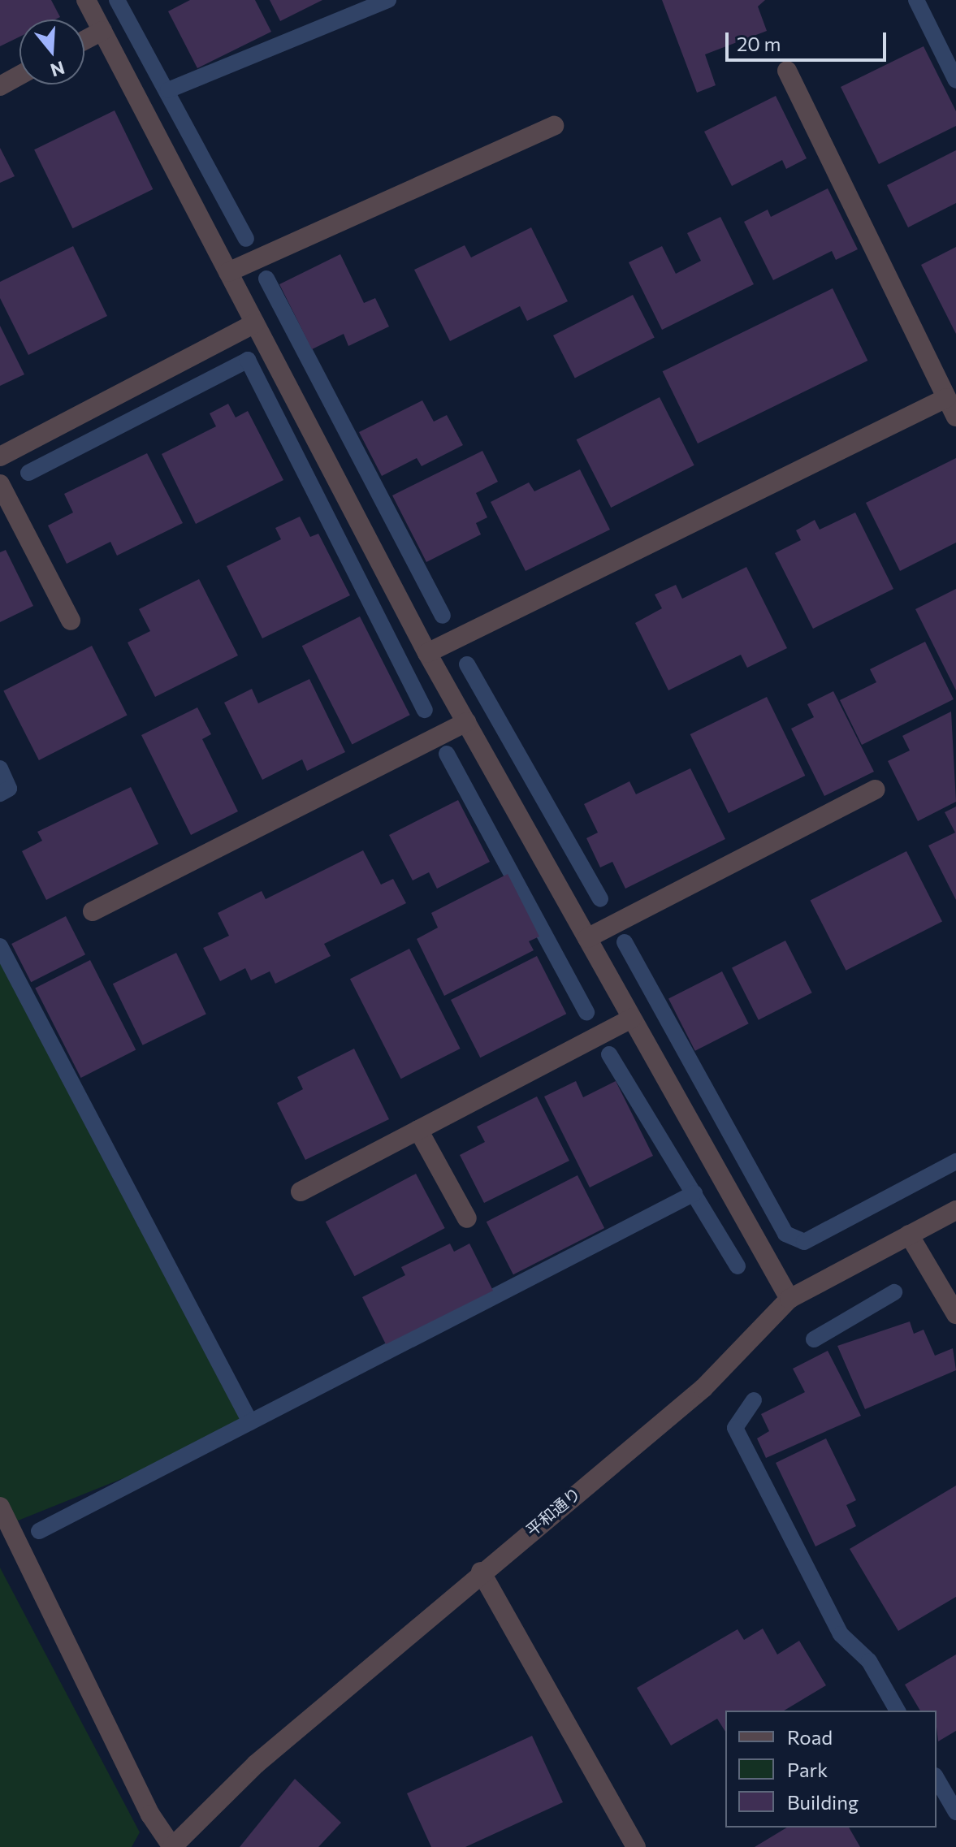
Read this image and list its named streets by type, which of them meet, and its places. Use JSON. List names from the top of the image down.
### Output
{
  "streets": {
    "street": ["平和通り"]
  },
  "legend": ["Road", "Park", "Building"],
  "scale_bar": "20 m",
  "north": "bottom"
}
